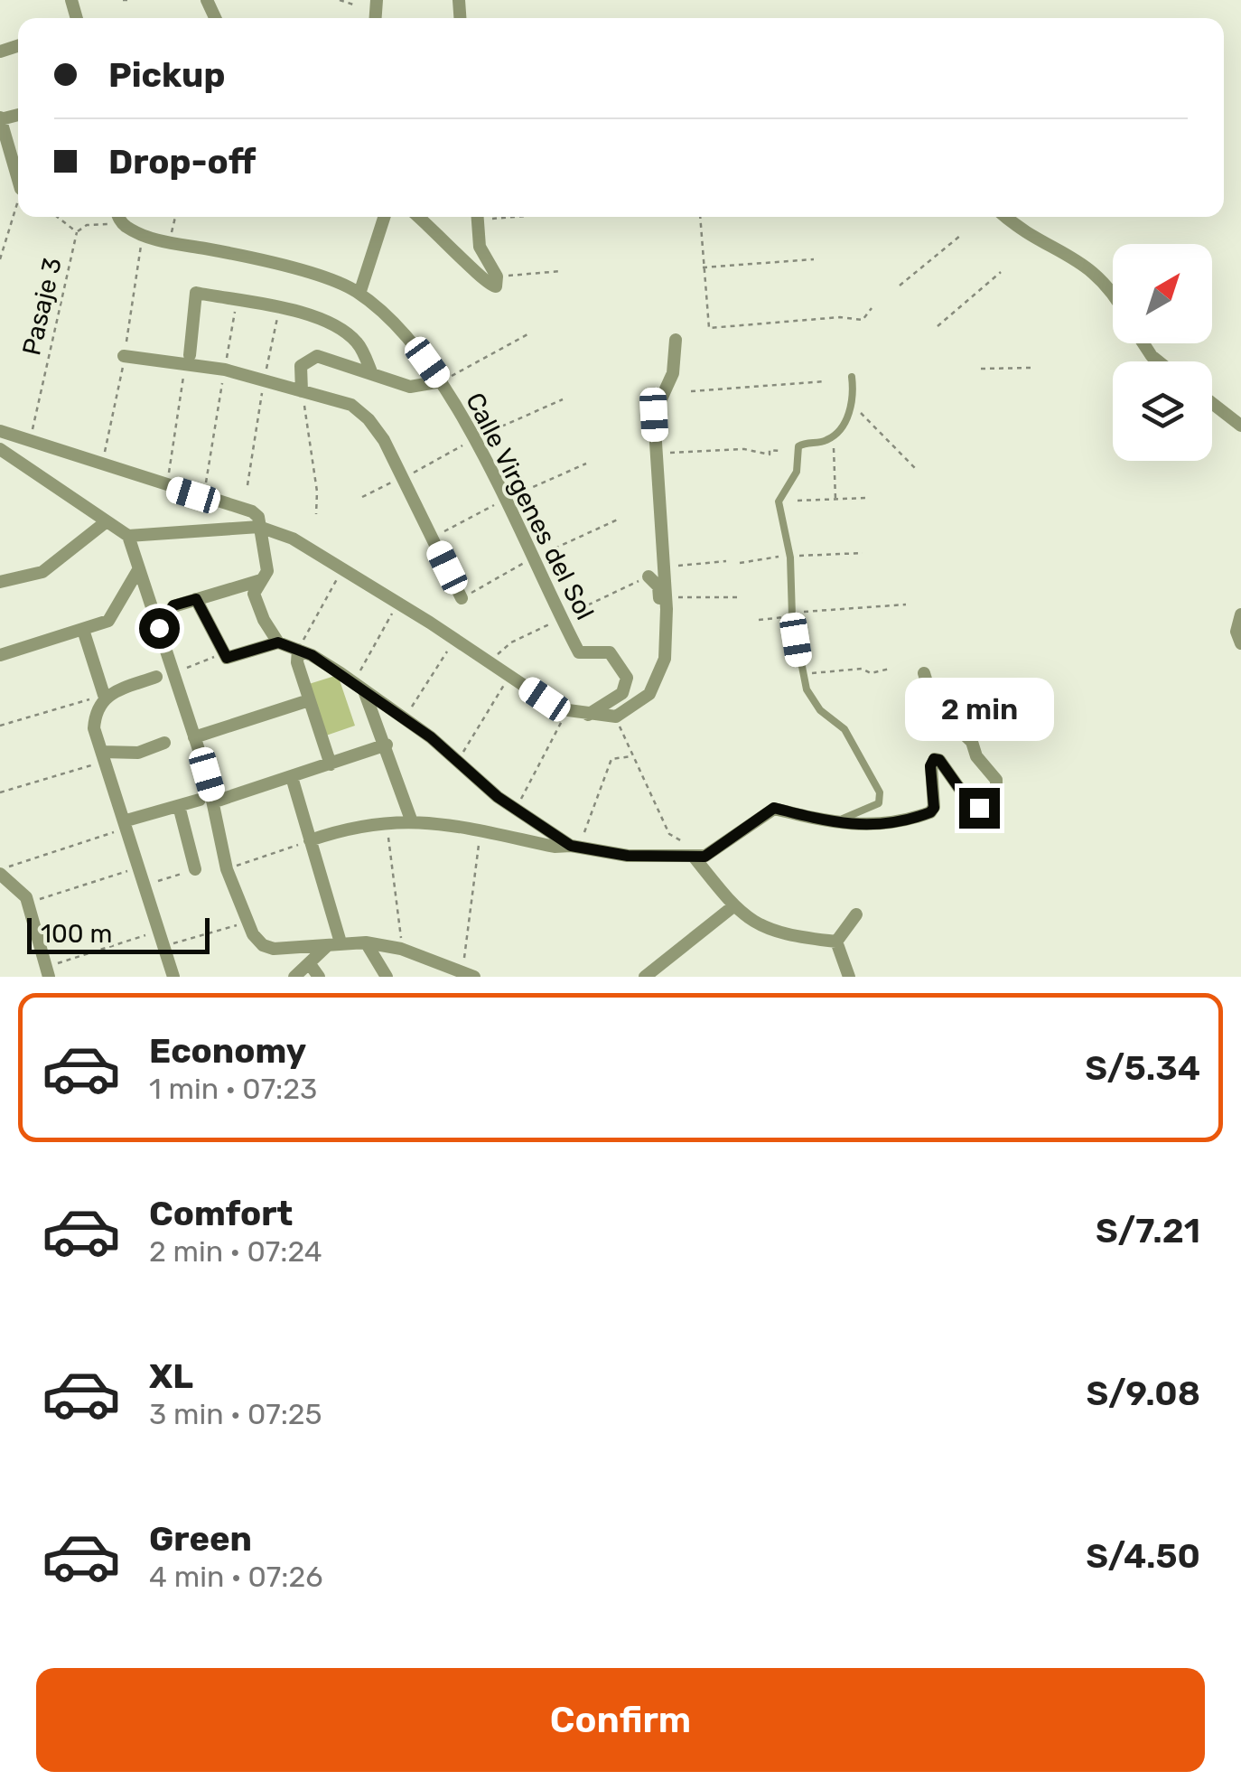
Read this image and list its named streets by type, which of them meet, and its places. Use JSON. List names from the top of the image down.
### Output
{
  "streets": {
    "street": ["Calle Virgenes del Sol"],
    "path": ["Pasaje 3"]
  },
  "scale_bar": "100 m",
  "north": "top right",
  "page": {
    "banner": ["Pickup", "Drop-off"],
    "bubble": "2 min",
    "scale": "100 m",
    "list": [
      {
        "name": "Economy",
        "note": "1 min · 07:23",
        "value": "S/5.34"
      },
      {
        "name": "Comfort",
        "note": "2 min · 07:24",
        "value": "S/7.21"
      },
      {
        "name": "XL",
        "note": "3 min · 07:25",
        "value": "S/9.08"
      },
      {
        "name": "Green",
        "note": "4 min · 07:26",
        "value": "S/4.50"
      }
    ],
    "buttons": "Confirm"
  }
}
